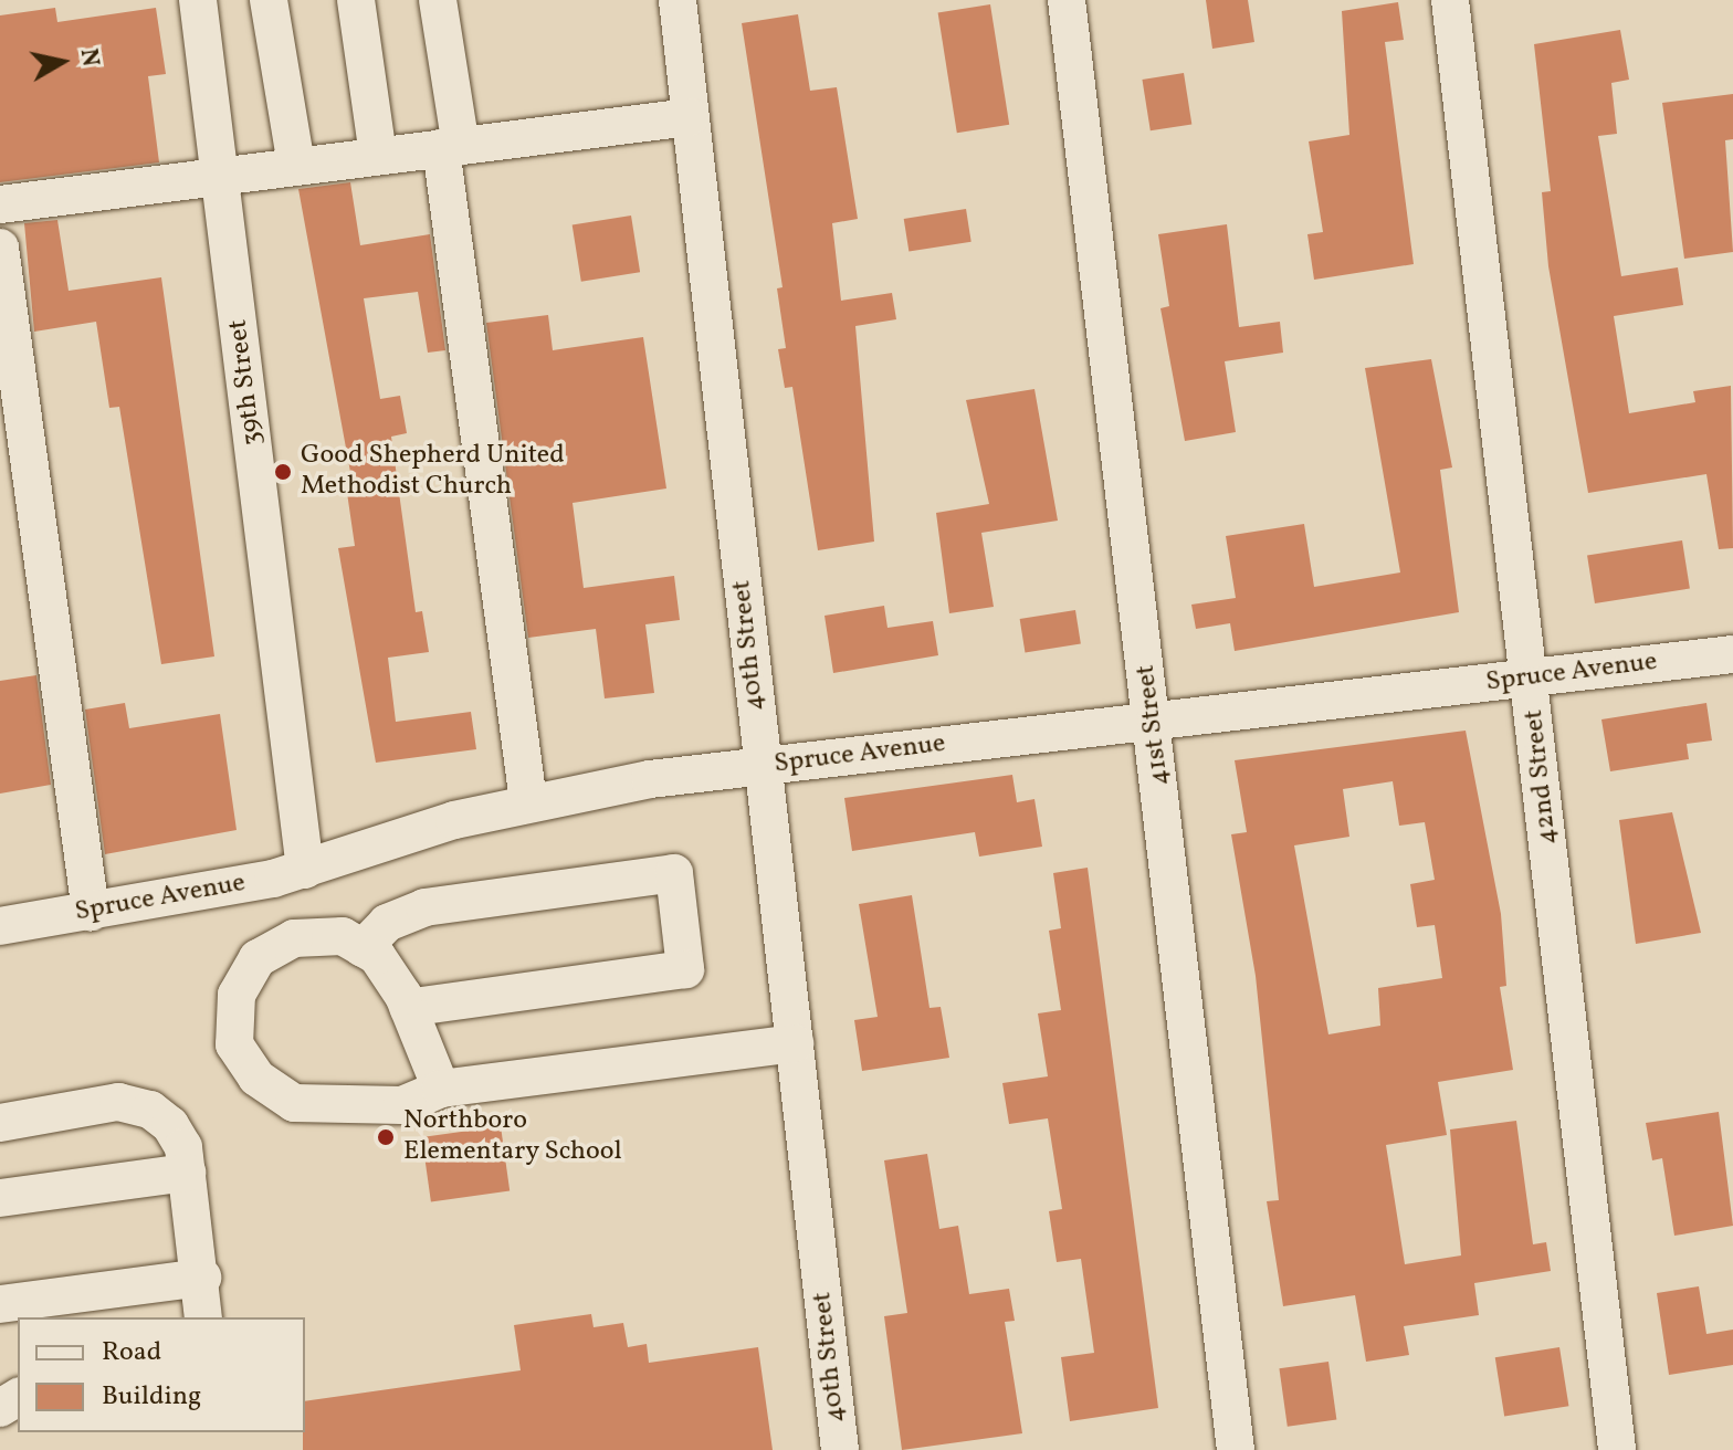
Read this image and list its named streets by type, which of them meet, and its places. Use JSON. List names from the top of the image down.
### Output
{
  "streets": {
    "street": [
      "39th Street",
      "40th Street",
      "Spruce Avenue",
      "41st Street",
      "42nd Street"
    ]
  },
  "crossings": [
    ["39th Street", "Spruce Avenue"],
    ["40th Street", "Spruce Avenue"],
    ["Spruce Avenue", "41st Street"],
    ["Spruce Avenue", "42nd Street"]
  ],
  "places": ["Good Shepherd United Methodist Church", "Northboro Elementary School"],
  "legend": ["Road", "Building"],
  "north": "right"
}
